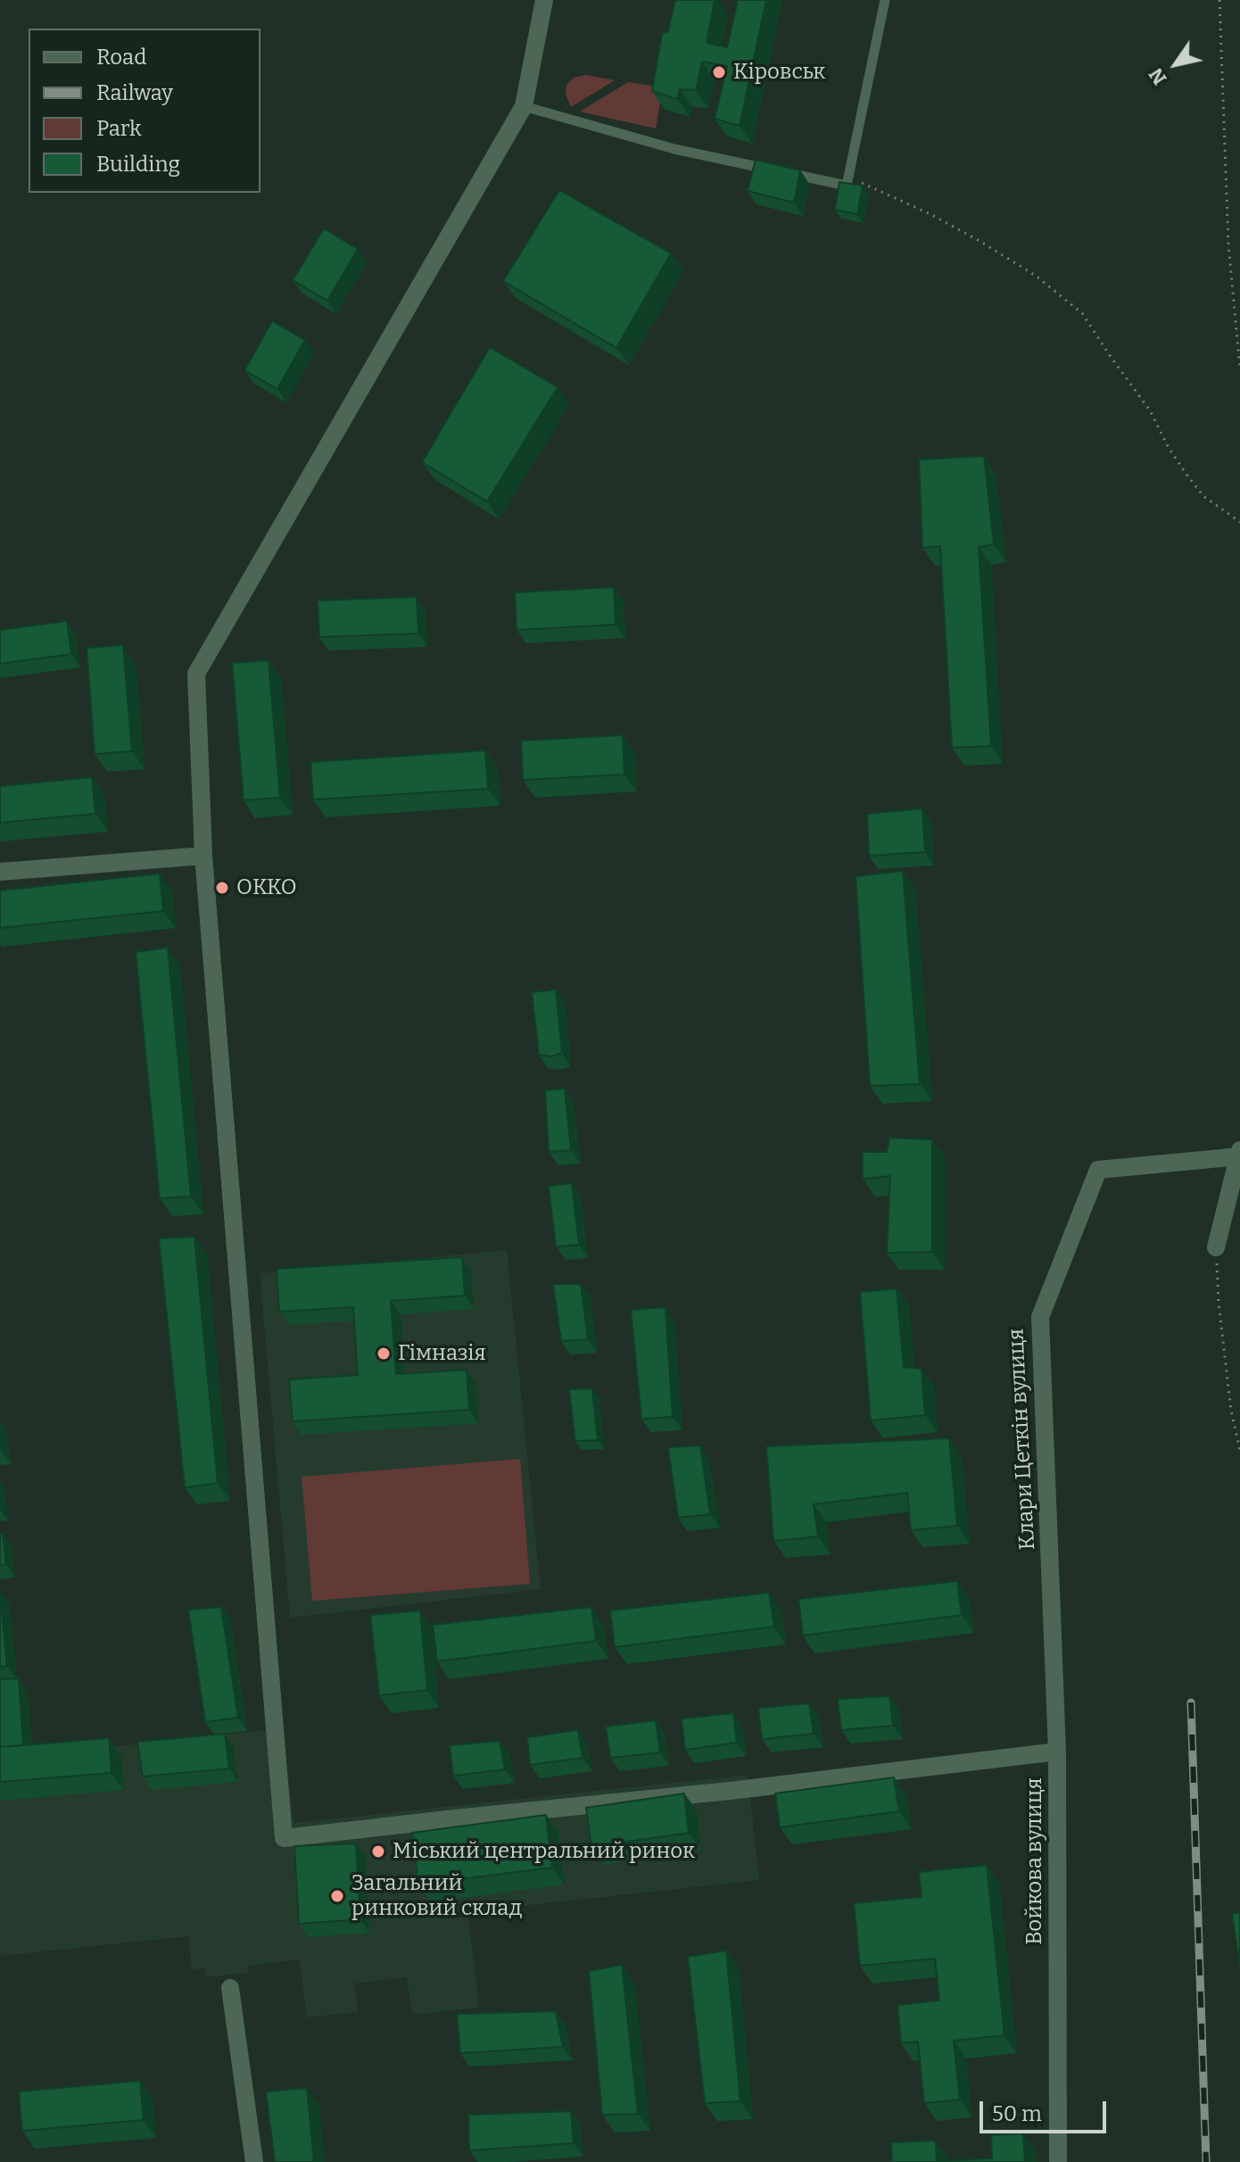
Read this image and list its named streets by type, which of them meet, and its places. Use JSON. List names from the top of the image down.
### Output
{
  "streets": {
    "street": ["Клари Цеткін вулиця", "Войкова вулиця"]
  },
  "crossings": [
    ["Клари Цеткін вулиця", "Войкова вулиця"]
  ],
  "places": [
    "Кіровськ",
    "ОККО",
    "Гімназія",
    "Міський центральний ринок",
    "Загальний ринковий склад"
  ],
  "legend": [
    "Road",
    "Railway",
    "Park",
    "Building"
  ],
  "scale_bar": "50 m",
  "north": "bottom left"
}
